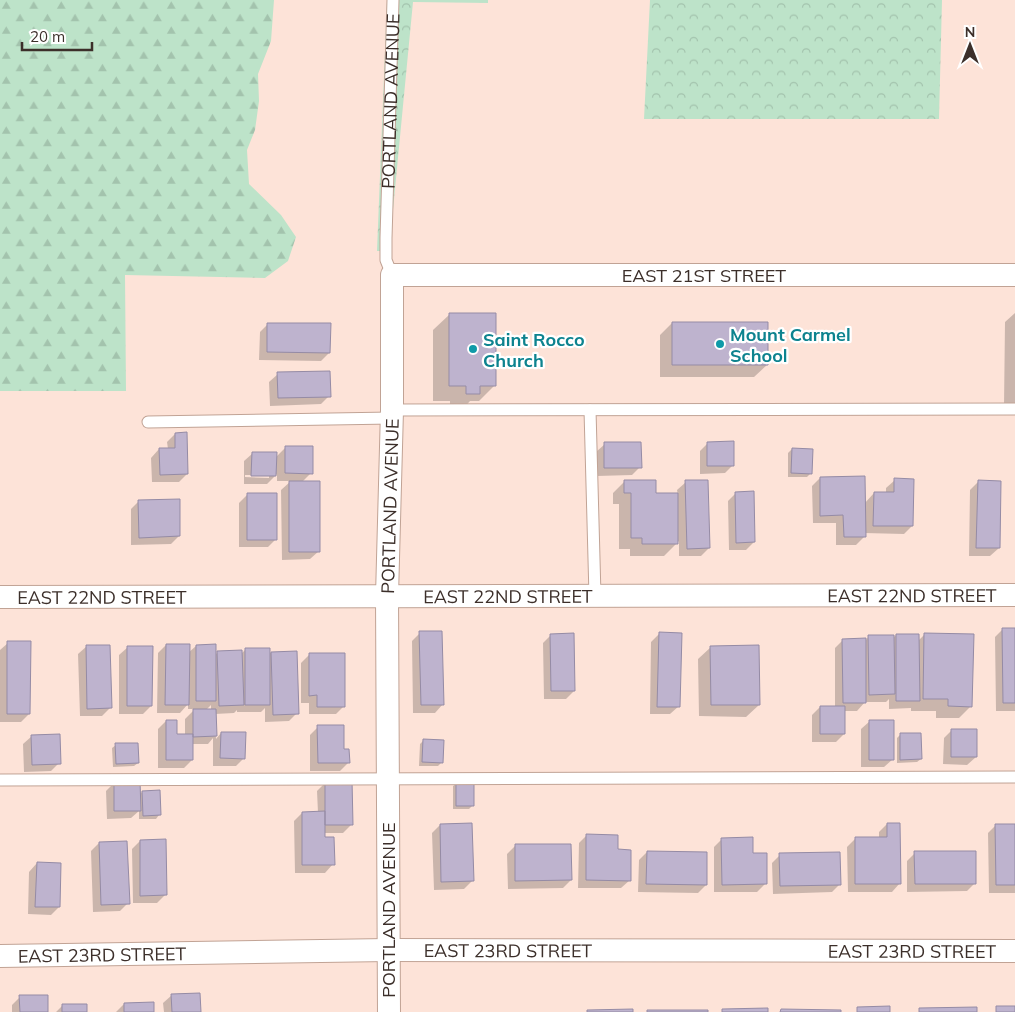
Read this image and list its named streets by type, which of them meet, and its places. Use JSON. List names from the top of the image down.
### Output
{
  "streets": {
    "street": [
      "PORTLAND AVENUE",
      "EAST 21ST STREET",
      "EAST 22ND STREET",
      "EAST 23RD STREET"
    ]
  },
  "crossings": [
    ["PORTLAND AVENUE", "EAST 21ST STREET"],
    ["PORTLAND AVENUE", "EAST 22ND STREET"],
    ["PORTLAND AVENUE", "EAST 23RD STREET"]
  ],
  "places": ["Mount Carmel School", "Saint Rocco Church"],
  "scale_bar": "20 m",
  "north": "top"
}
